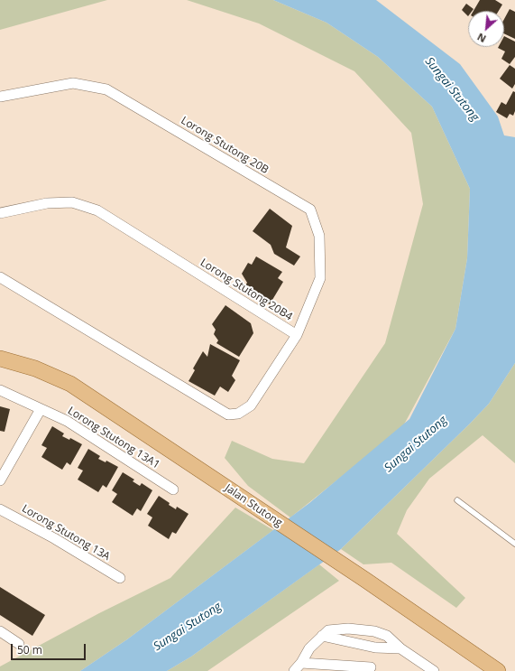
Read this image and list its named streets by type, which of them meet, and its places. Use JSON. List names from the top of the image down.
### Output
{
  "streets": {
    "main road": ["Jalan Stutong"],
    "street": [
      "Lorong Stutong 20B",
      "Lorong Stutong 20B4",
      "Lorong Stutong 13A1",
      "Lorong Stutong 13A"
    ]
  },
  "crossings": [
    ["Lorong Stutong 20B", "Lorong Stutong 20B4"]
  ],
  "water": ["Sungai Stutong"],
  "scale_bar": "50 m",
  "north": "bottom left"
}
